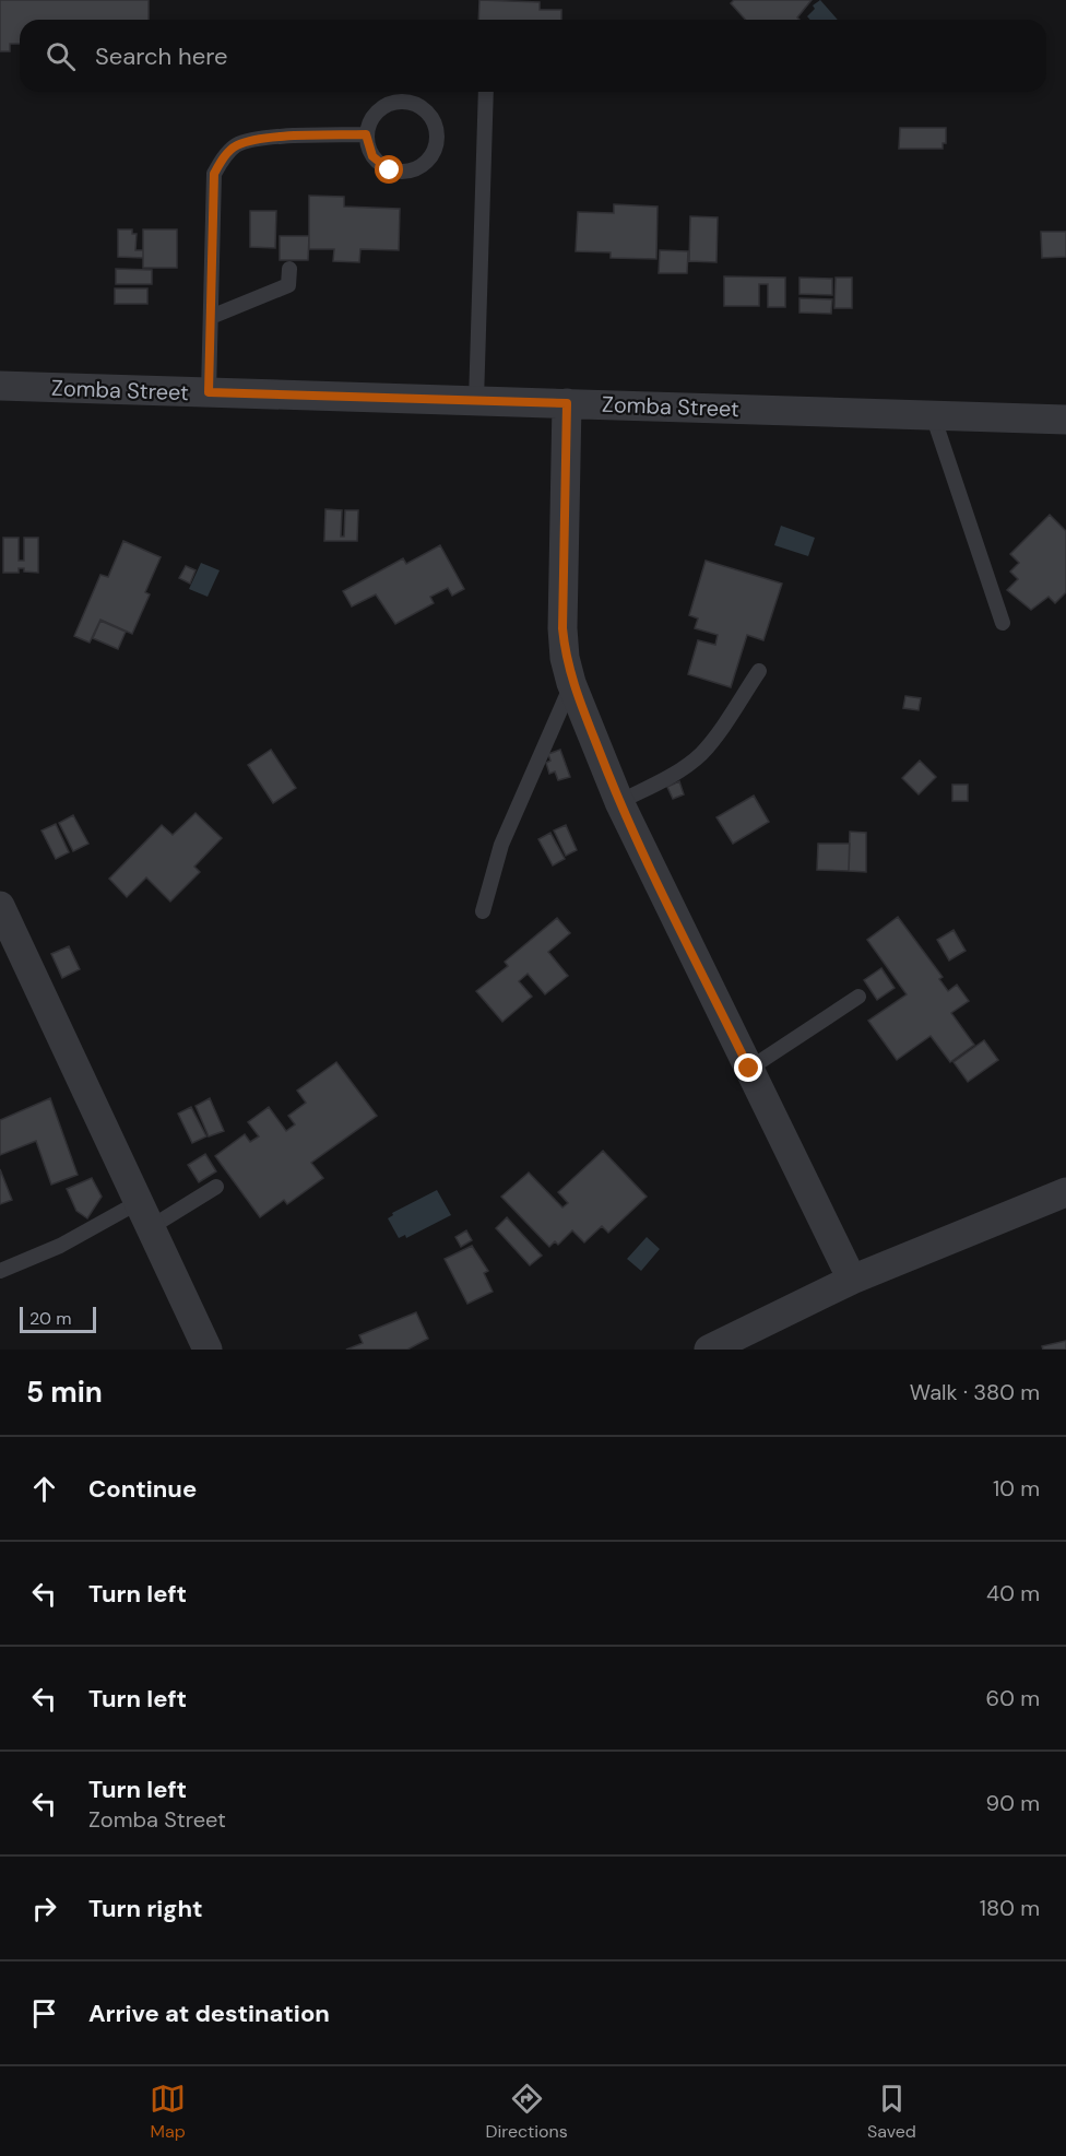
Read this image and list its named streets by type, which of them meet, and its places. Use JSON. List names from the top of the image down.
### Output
{
  "streets": {
    "street": ["Zomba Street"]
  },
  "scale_bar": "20 m",
  "page": {
    "search": "Search here",
    "scale": "20 m",
    "heading": ["5 min", "Walk · 380 m"],
    "list": [
      ["Continue", "10 m"],
      ["Turn left", "40 m"],
      ["Turn left", "60 m"],
      ["Turn left", "Zomba Street", "90 m"],
      ["Turn right", "180 m"],
      "Arrive at destination"
    ],
    "nav": ["Map", "Directions", "Saved"]
  }
}
